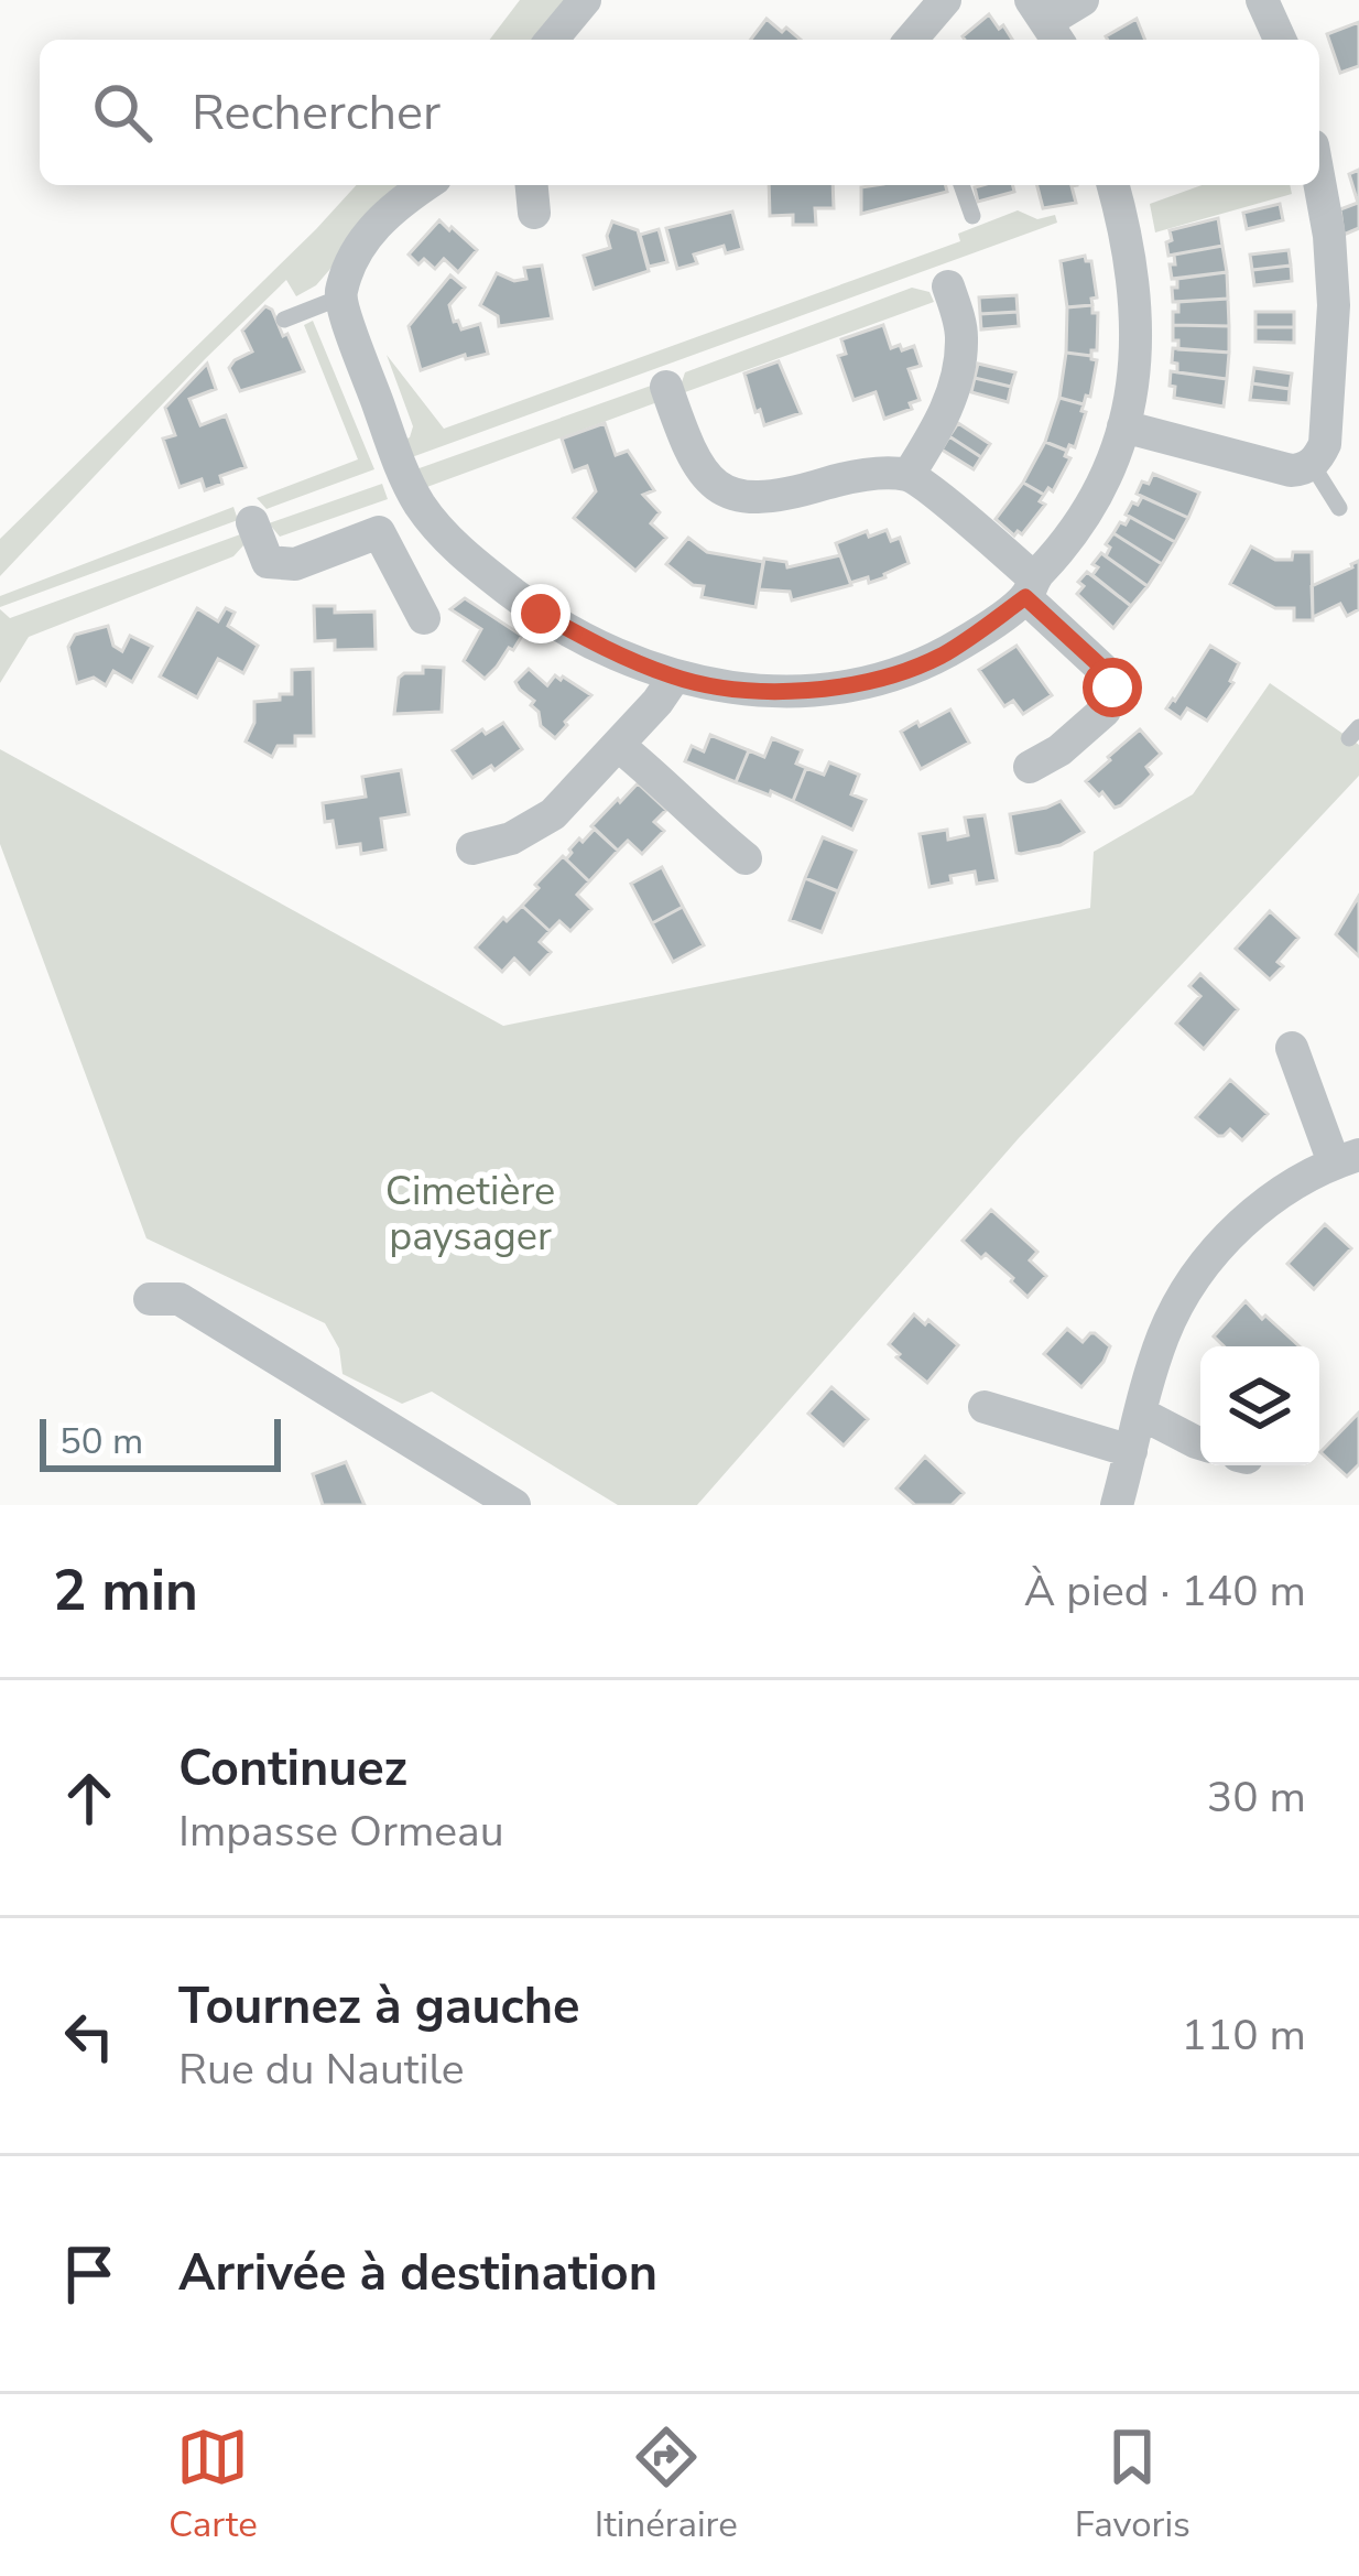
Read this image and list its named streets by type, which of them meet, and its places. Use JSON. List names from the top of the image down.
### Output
{
  "parks": ["Cimetière paysager"],
  "scale_bar": "50 m",
  "page": {
    "search": "Rechercher",
    "scale": "50 m",
    "heading": ["2 min", "À pied · 140 m"],
    "list": [
      ["Continuez", "Impasse Ormeau", "30 m"],
      ["Tournez à gauche", "Rue du Nautile", "110 m"],
      "Arrivée à destination"
    ],
    "nav": ["Carte", "Itinéraire", "Favoris"]
  }
}
